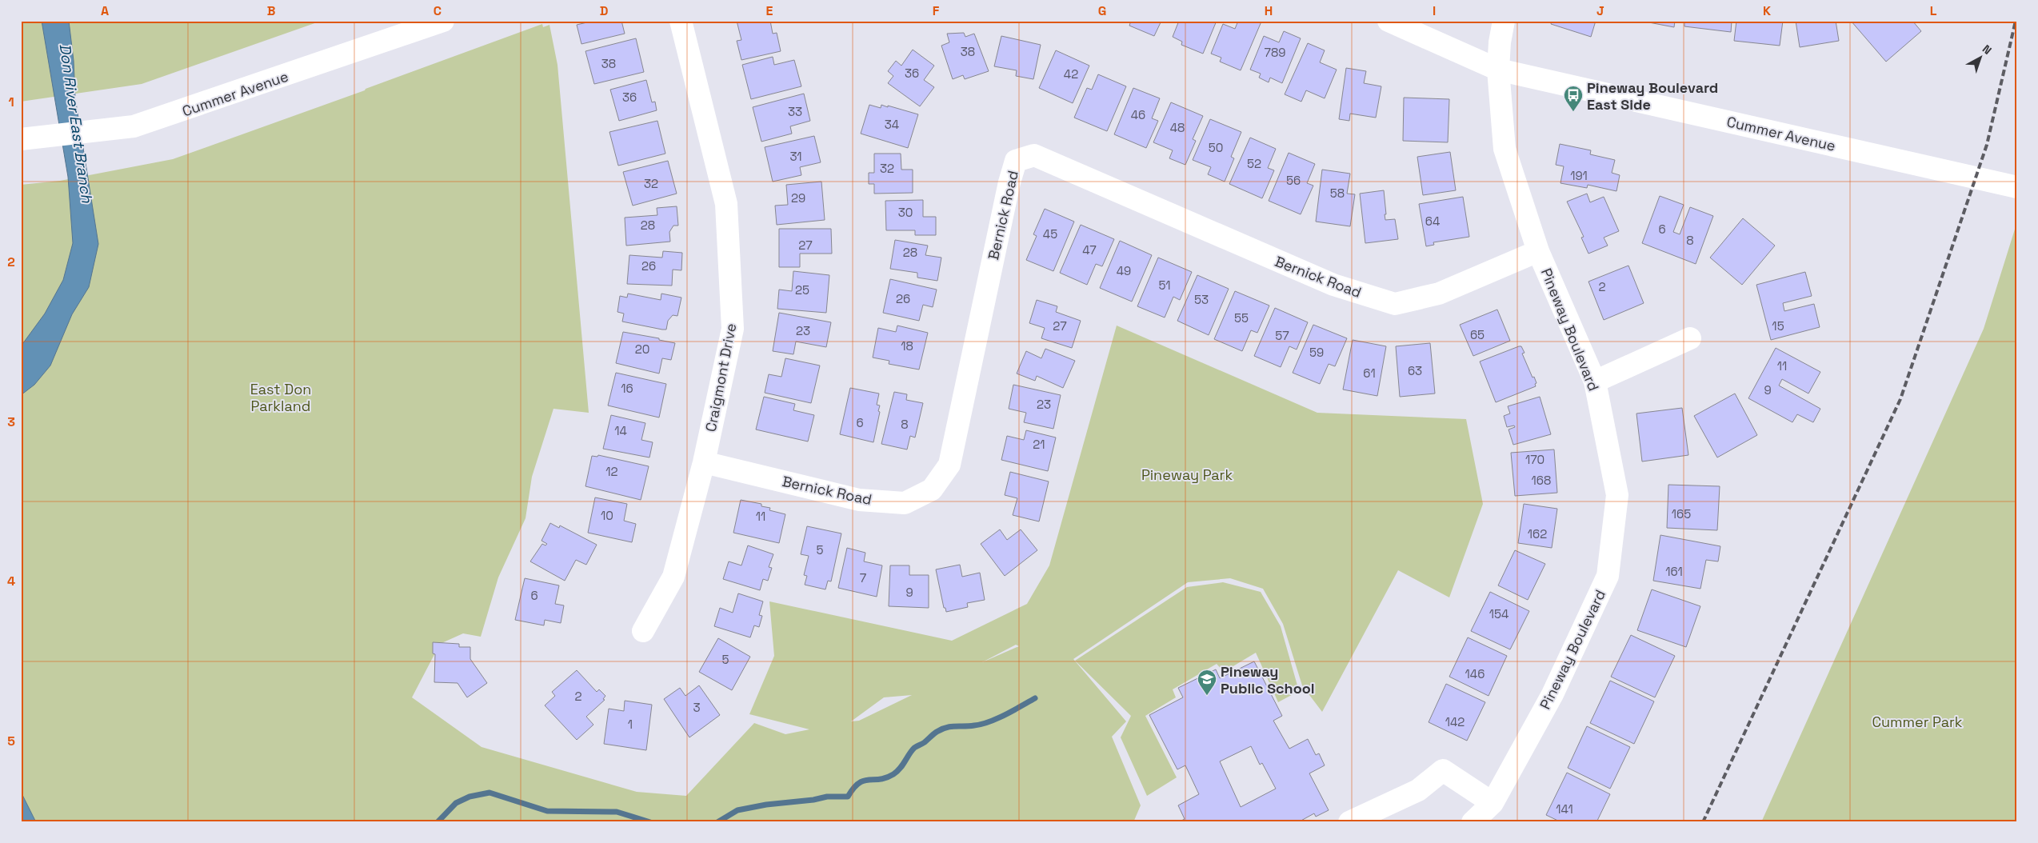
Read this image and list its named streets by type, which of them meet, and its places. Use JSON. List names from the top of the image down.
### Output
{
  "streets": {
    "street": [
      "Cummer Avenue",
      "Bernick Road",
      "Pineway Boulevard",
      "Craigmont Drive"
    ]
  },
  "crossings": [
    ["Cummer Avenue", "Pineway Boulevard"],
    ["Bernick Road", "Pineway Boulevard"],
    ["Bernick Road", "Craigmont Drive"]
  ],
  "water": ["Don River East Branch"],
  "parks": ["East Don Parkland", "Pineway Park", "Cummer Park"],
  "places": {
    "bus stop": ["Pineway Boulevard East Side"],
    "school or university": ["Pineway Public School"]
  },
  "house_numbers": [
    "38",
    "789",
    "38",
    "36",
    "42",
    "36",
    "33",
    "46",
    "34",
    "48",
    "50",
    "31",
    "52",
    "32",
    "191",
    "56",
    "32",
    "58",
    "29",
    "30",
    "64",
    "28",
    "6",
    "45",
    "8",
    "27",
    "47",
    "28",
    "26",
    "49",
    "51",
    "2",
    "25",
    "26",
    "53",
    "55",
    "27",
    "15",
    "23",
    "65",
    "57",
    "18",
    "20",
    "59",
    "11",
    "63",
    "61",
    "16",
    "9",
    "23",
    "6",
    "8",
    "14",
    "21",
    "170",
    "12",
    "168",
    "165",
    "10",
    "11",
    "162",
    "5",
    "161",
    "7",
    "9",
    "6",
    "154",
    "5",
    "146",
    "2",
    "3",
    "142",
    "1",
    "141"
  ],
  "north": "top right",
  "grid": {
    "columns": [
      "A",
      "B",
      "C",
      "D",
      "E",
      "F",
      "G",
      "H",
      "I",
      "J",
      "K",
      "L"
    ],
    "rows": [
      "1",
      "2",
      "3",
      "4",
      "5"
    ]
  }
}
